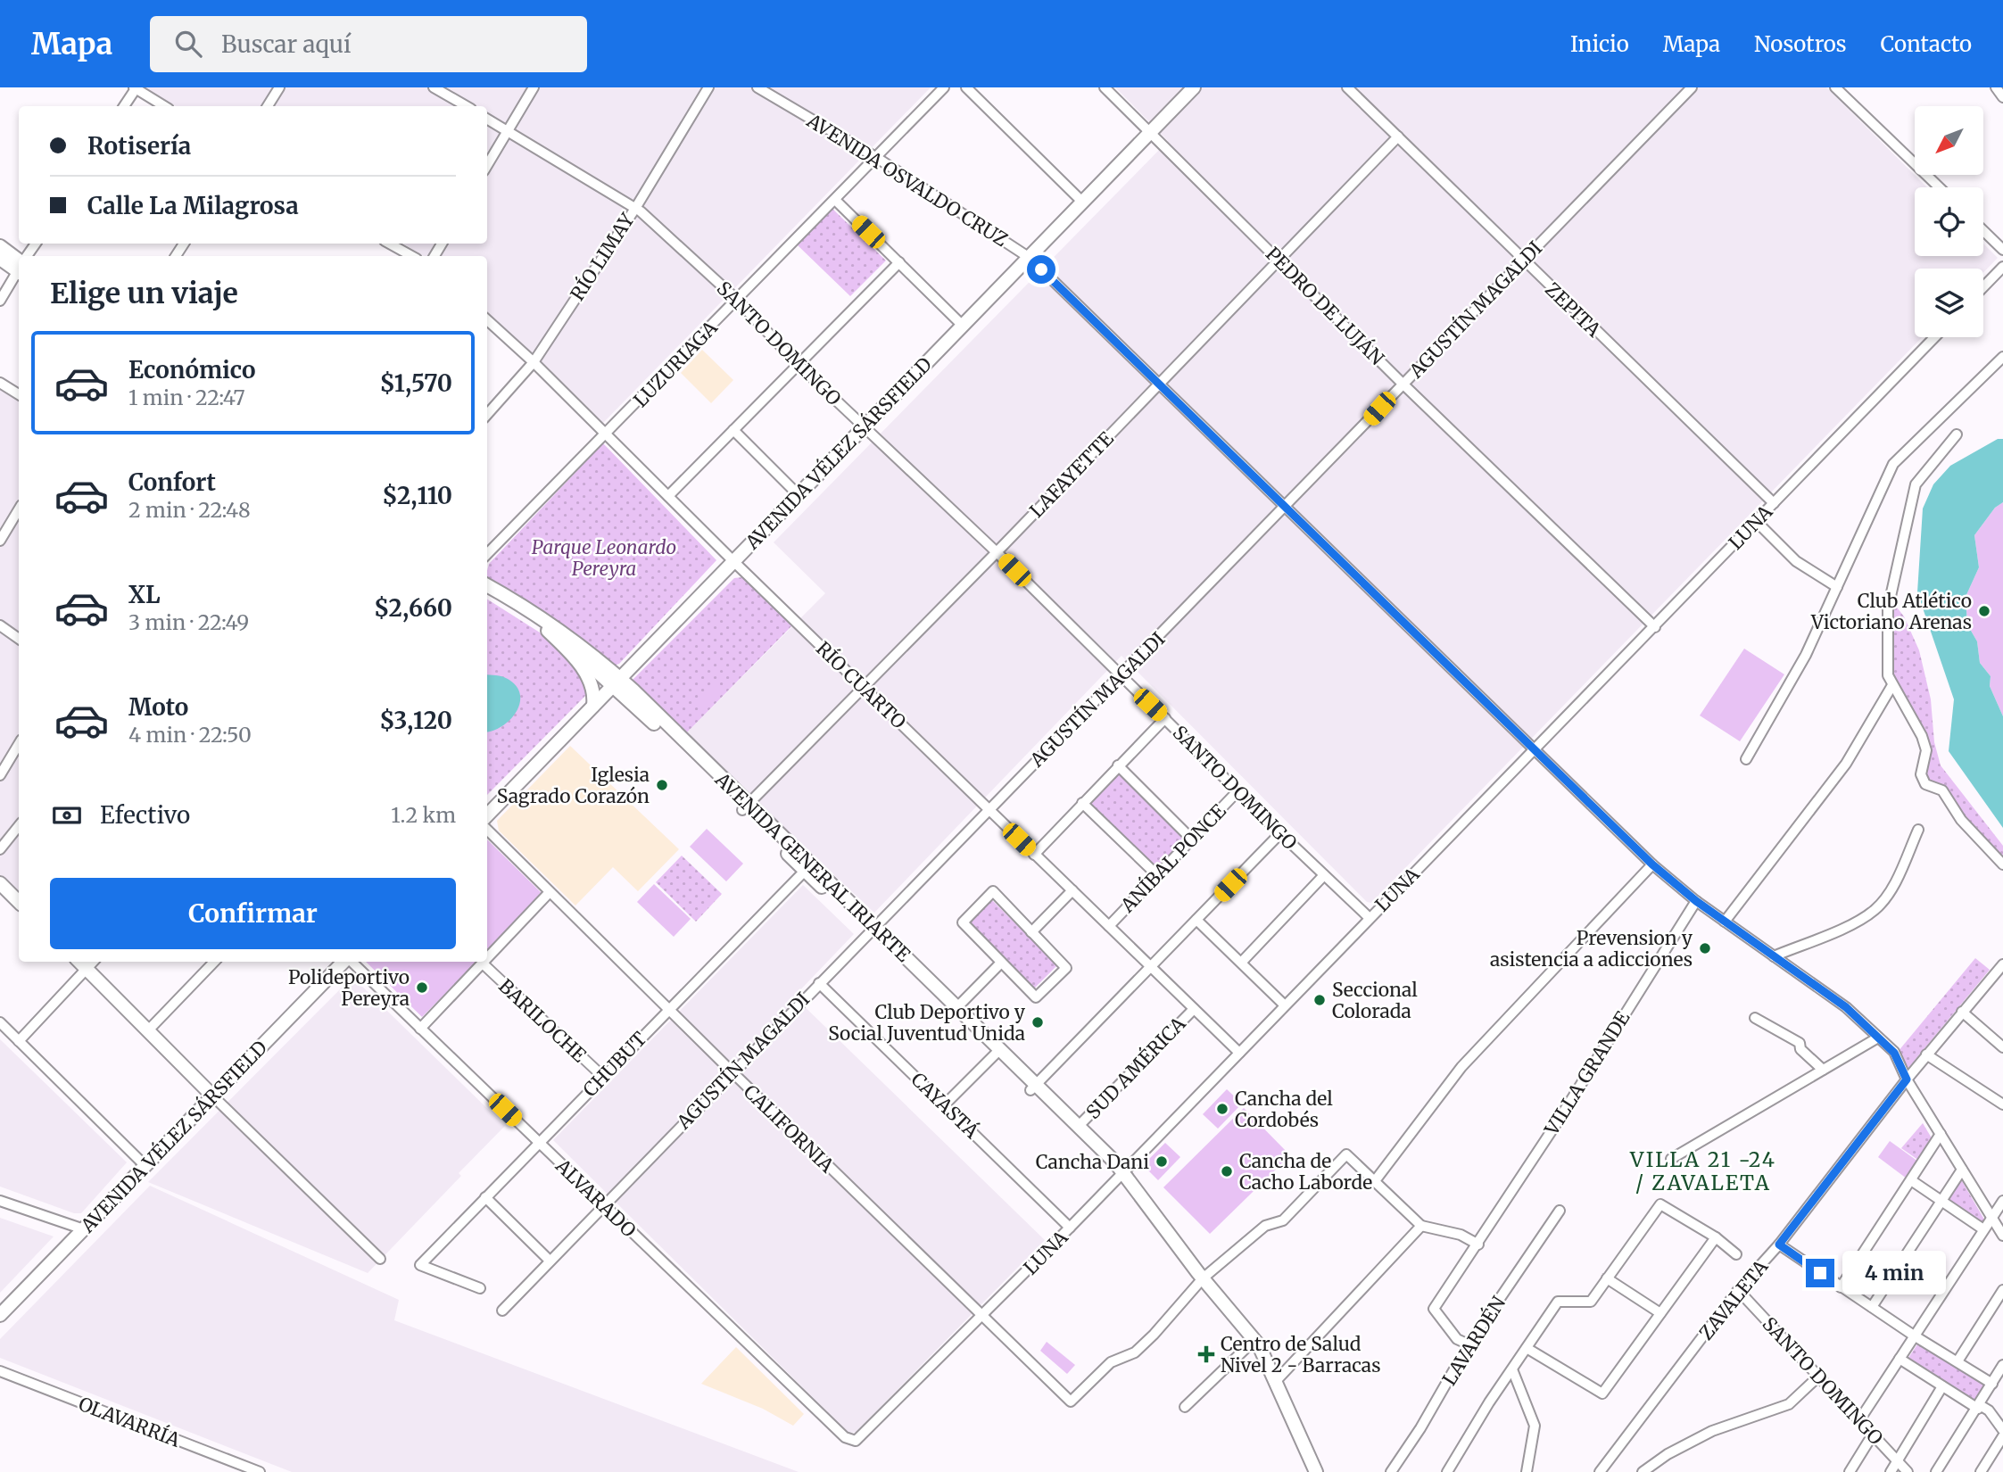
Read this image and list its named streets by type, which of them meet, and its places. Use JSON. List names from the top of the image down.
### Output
{
  "streets": {
    "main road": ["AVENIDA VÉLEZ SÁRSFIELD", "AVENIDA GENERAL IRIARTE"],
    "street": [
      "AVENIDA OSVALDO CRUZ",
      "RÍO LIMAY",
      "PEDRO DE LUJÁN",
      "AGUSTÍN MAGALDI",
      "ZEPITA",
      "SANTO DOMINGO",
      "LUZURIAGA",
      "LAFAYETTE",
      "LUNA",
      "RÍO CUARTO",
      "ANÍBAL PONCE",
      "BARILOCHE",
      "CHUBUT",
      "SUD AMÉRICA",
      "VILLA GRANDE",
      "CAYASTÁ",
      "CALIFORNIA",
      "ALVARADO",
      "ZAVALETA",
      "LAVARDÉN",
      "OLAVARRÍA"
    ]
  },
  "crossings": [
    ["AVENIDA OSVALDO CRUZ", "AGUSTÍN MAGALDI"],
    ["AVENIDA OSVALDO CRUZ", "LUZURIAGA"],
    ["AVENIDA OSVALDO CRUZ", "AVENIDA VÉLEZ SÁRSFIELD"],
    ["AVENIDA OSVALDO CRUZ", "LAFAYETTE"],
    ["AVENIDA OSVALDO CRUZ", "LUNA"],
    ["AVENIDA OSVALDO CRUZ", "VILLA GRANDE"],
    ["AVENIDA OSVALDO CRUZ", "ZAVALETA"],
    ["RÍO LIMAY", "SANTO DOMINGO"],
    ["RÍO LIMAY", "RÍO CUARTO"],
    ["PEDRO DE LUJÁN", "AGUSTÍN MAGALDI"],
    ["PEDRO DE LUJÁN", "AVENIDA VÉLEZ SÁRSFIELD"],
    ["PEDRO DE LUJÁN", "LAFAYETTE"],
    ["PEDRO DE LUJÁN", "LUNA"],
    ["AGUSTÍN MAGALDI", "ZEPITA"],
    ["AGUSTÍN MAGALDI", "SANTO DOMINGO"],
    ["AGUSTÍN MAGALDI", "RÍO CUARTO"],
    ["AGUSTÍN MAGALDI", "AVENIDA GENERAL IRIARTE"],
    ["AGUSTÍN MAGALDI", "CAYASTÁ"],
    ["AGUSTÍN MAGALDI", "CALIFORNIA"],
    ["AGUSTÍN MAGALDI", "ALVARADO"],
    ["ZEPITA", "LAFAYETTE"],
    ["ZEPITA", "LUNA"],
    ["SANTO DOMINGO", "LUZURIAGA"],
    ["SANTO DOMINGO", "AVENIDA VÉLEZ SÁRSFIELD"],
    ["SANTO DOMINGO", "LAFAYETTE"],
    ["SANTO DOMINGO", "LUNA"],
    ["SANTO DOMINGO", "ANÍBAL PONCE"],
    ["SANTO DOMINGO", "ZAVALETA"],
    ["LUZURIAGA", "RÍO CUARTO"],
    ["AVENIDA VÉLEZ SÁRSFIELD", "RÍO CUARTO"],
    ["AVENIDA VÉLEZ SÁRSFIELD", "AVENIDA GENERAL IRIARTE"],
    ["LAFAYETTE", "RÍO CUARTO"],
    ["LAFAYETTE", "AVENIDA GENERAL IRIARTE"],
    ["LUNA", "RÍO CUARTO"],
    ["LUNA", "AVENIDA GENERAL IRIARTE"],
    ["LUNA", "CAYASTÁ"],
    ["LUNA", "CALIFORNIA"],
    ["LUNA", "ALVARADO"],
    ["RÍO CUARTO", "ANÍBAL PONCE"],
    ["RÍO CUARTO", "SUD AMÉRICA"],
    ["AVENIDA GENERAL IRIARTE", "CHUBUT"],
    ["AVENIDA GENERAL IRIARTE", "SUD AMÉRICA"],
    ["AVENIDA GENERAL IRIARTE", "CALIFORNIA"],
    ["BARILOCHE", "CHUBUT"],
    ["CHUBUT", "CALIFORNIA"],
    ["CHUBUT", "ALVARADO"],
    ["VILLA GRANDE", "LAVARDÉN"]
  ],
  "districts": ["VILLA 21 -24 / ZAVALETA"],
  "parks": ["Parque Leonardo Pereyra"],
  "places": {
    "other": [
      "Club Atlético Victoriano Arenas",
      "Iglesia Sagrado Corazón",
      "Prevension y asistencia a adicciones",
      "Polideportivo Pereyra",
      "Seccional Colorada",
      "Club Deportivo y Social Juventud Unida",
      "Cancha del Cordobés",
      "Cancha Dani",
      "Cancha de Cacho Laborde"
    ],
    "health": ["Centro de Salud Nivel 2 - Barracas"]
  },
  "north": "bottom left",
  "page": {
    "header": "Mapa",
    "search": "Buscar aquí",
    "nav": [
      "Inicio",
      "Mapa",
      "Nosotros",
      "Contacto"
    ],
    "banner": ["Rotisería", "Calle La Milagrosa"],
    "heading": "Elige un viaje",
    "list": [
      {
        "name": "Económico",
        "note": "1 min · 22:47",
        "value": "$1,570"
      },
      {
        "name": "Confort",
        "note": "2 min · 22:48",
        "value": "$2,110"
      },
      {
        "name": "XL",
        "note": "3 min · 22:49",
        "value": "$2,660"
      },
      {
        "name": "Moto",
        "note": "4 min · 22:50",
        "value": "$3,120"
      }
    ],
    "pay": ["Efectivo", "1.2 km"],
    "buttons": "Confirmar",
    "bubble": "4 min"
  }
}
